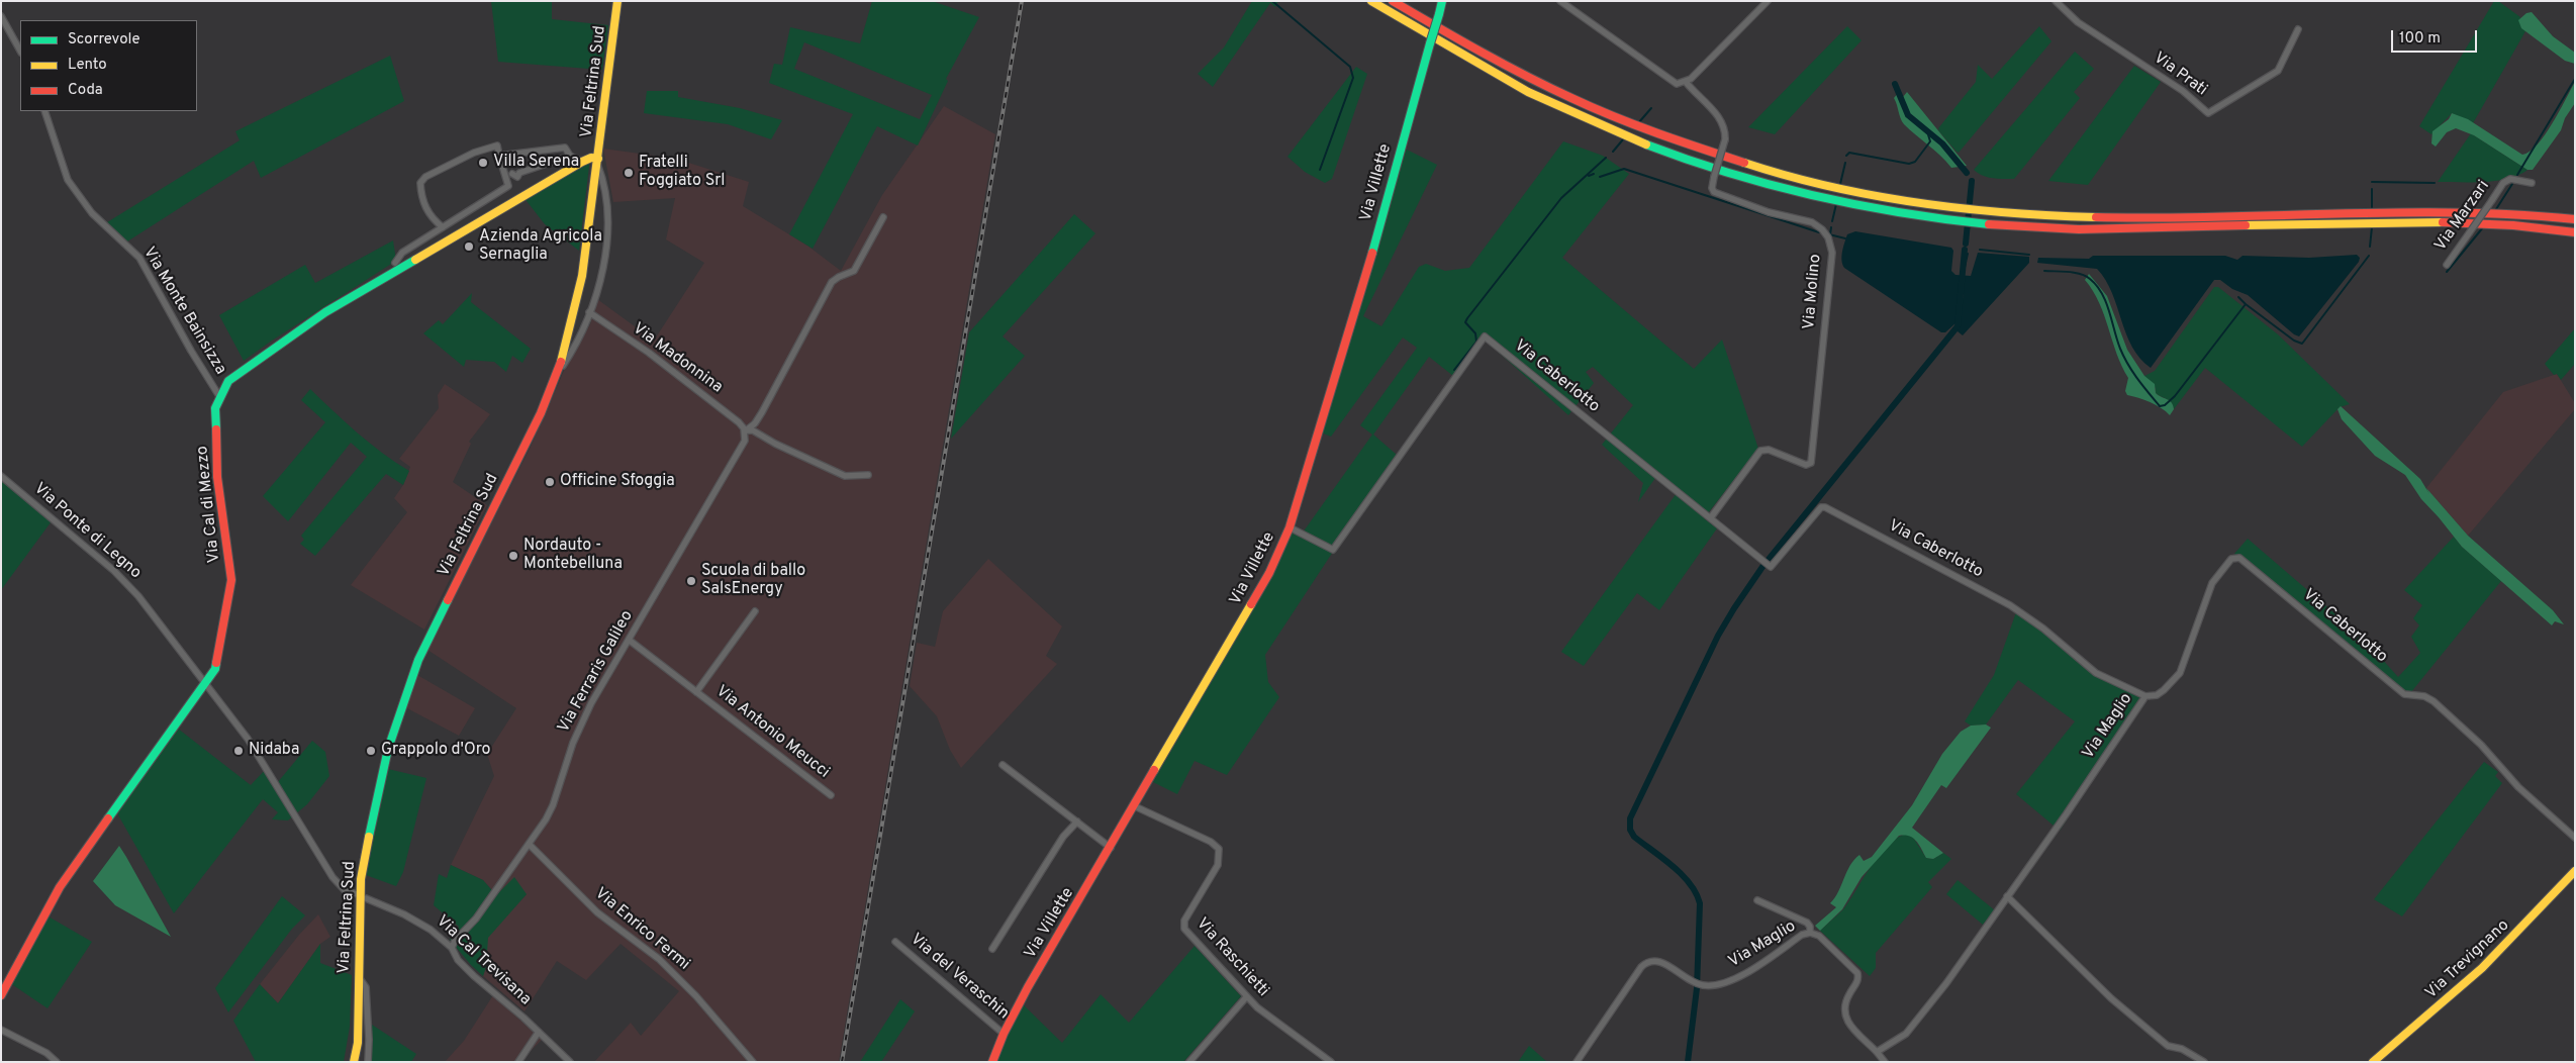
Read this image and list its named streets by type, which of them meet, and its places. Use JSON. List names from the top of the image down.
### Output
{
  "streets": {
    "main road": [
      "Via Feltrina Sud",
      "Via Villette",
      "Via Cal di Mezzo",
      "Via Trevignano"
    ],
    "street": [
      "Via Prati",
      "Via Marzari",
      "Via Molino",
      "Via Monte Bainsizza",
      "Via Madonnina",
      "Via Caberlotto",
      "Via Ponte di Legno",
      "Via Ferraris Galileo",
      "Via Maglio",
      "Via Antonio Meucci",
      "Via Enrico Fermi",
      "Via Raschietti",
      "Via Cal Trevisana",
      "Via del Veraschin"
    ]
  },
  "crossings": [
    ["Via Feltrina Sud", "Via Cal di Mezzo"],
    ["Via Feltrina Sud", "Via Cal Trevisana"],
    ["Via Villette", "Via Caberlotto"],
    ["Via Villette", "Via Raschietti"],
    ["Via Villette", "Via del Veraschin"],
    ["Via Molino", "Via Caberlotto"],
    ["Via Monte Bainsizza", "Via Cal di Mezzo"],
    ["Via Madonnina", "Via Ferraris Galileo"],
    ["Via Caberlotto", "Via Maglio"],
    ["Via Cal di Mezzo", "Via Ponte di Legno"],
    ["Via Ponte di Legno", "Via Cal Trevisana"],
    ["Via Ferraris Galileo", "Via Antonio Meucci"],
    ["Via Ferraris Galileo", "Via Enrico Fermi"],
    ["Via Ferraris Galileo", "Via Cal Trevisana"]
  ],
  "places": [
    "Villa Serena",
    "Fratelli Foggiato Srl",
    "Azienda Agricola Sernaglia",
    "Officine Sfoggia",
    "Nordauto - Montebelluna",
    "Scuola di ballo SalsEnergy",
    "Nidaba",
    "Grappolo d'Oro"
  ],
  "legend": ["Scorrevole", "Lento", "Coda"],
  "scale_bar": "100 m"
}
